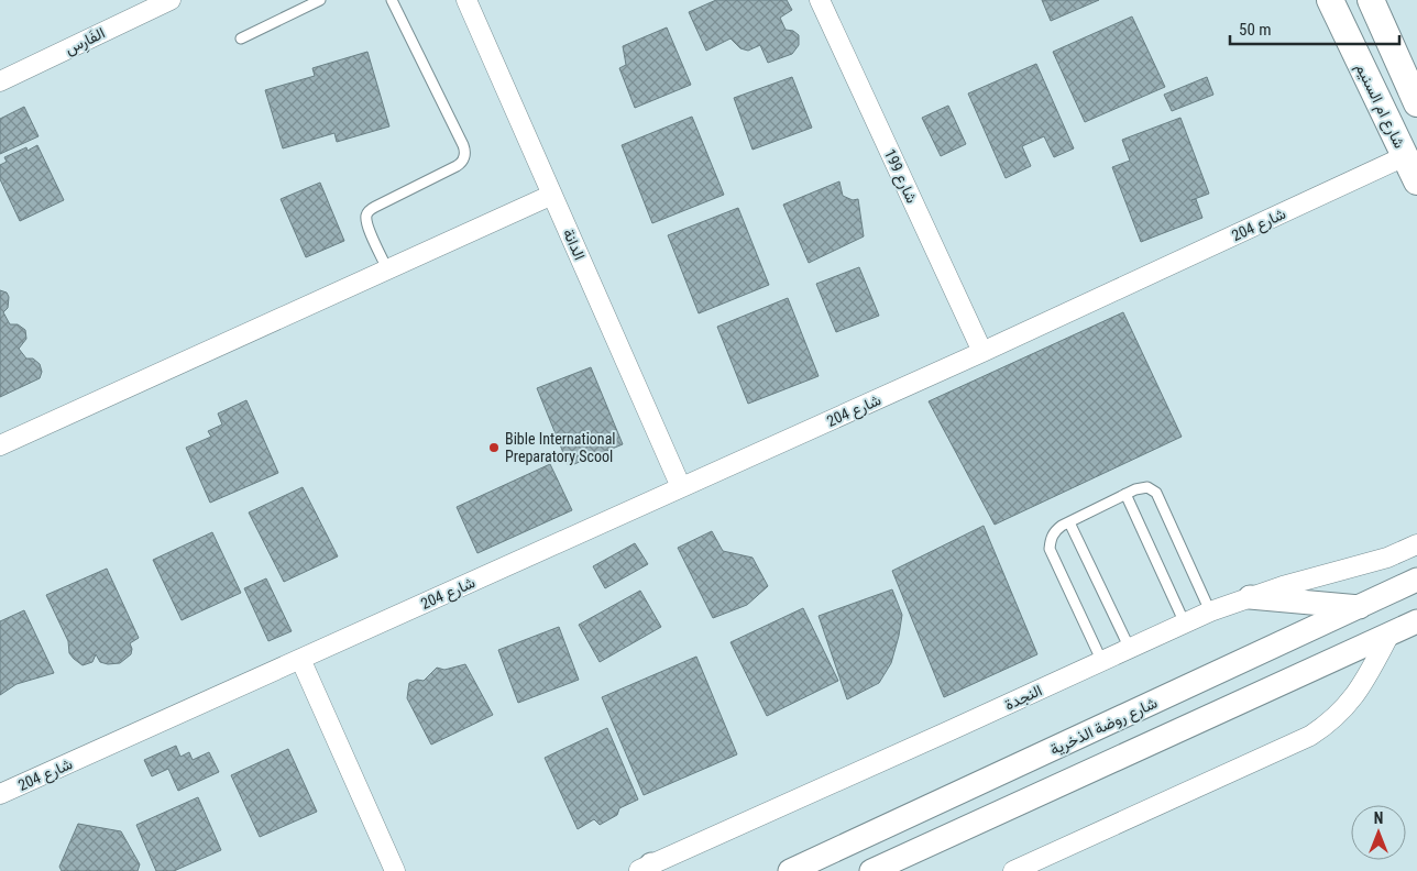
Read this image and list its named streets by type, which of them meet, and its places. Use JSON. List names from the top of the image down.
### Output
{
  "streets": {
    "main road": ["شارع ام السنيم"],
    "street": [
      "الفَارِس",
      "شارع 199",
      "شارع 204",
      "الدانة",
      "النجدة",
      "شارع روضة الذخرية"
    ]
  },
  "crossings": [
    ["شارع ام السنيم", "شارع 204"],
    ["شارع 199", "شارع 204"],
    ["شارع 204", "الدانة"]
  ],
  "places": ["Bible International Preparatory Scool"],
  "scale_bar": "50 m",
  "north": "top"
}
